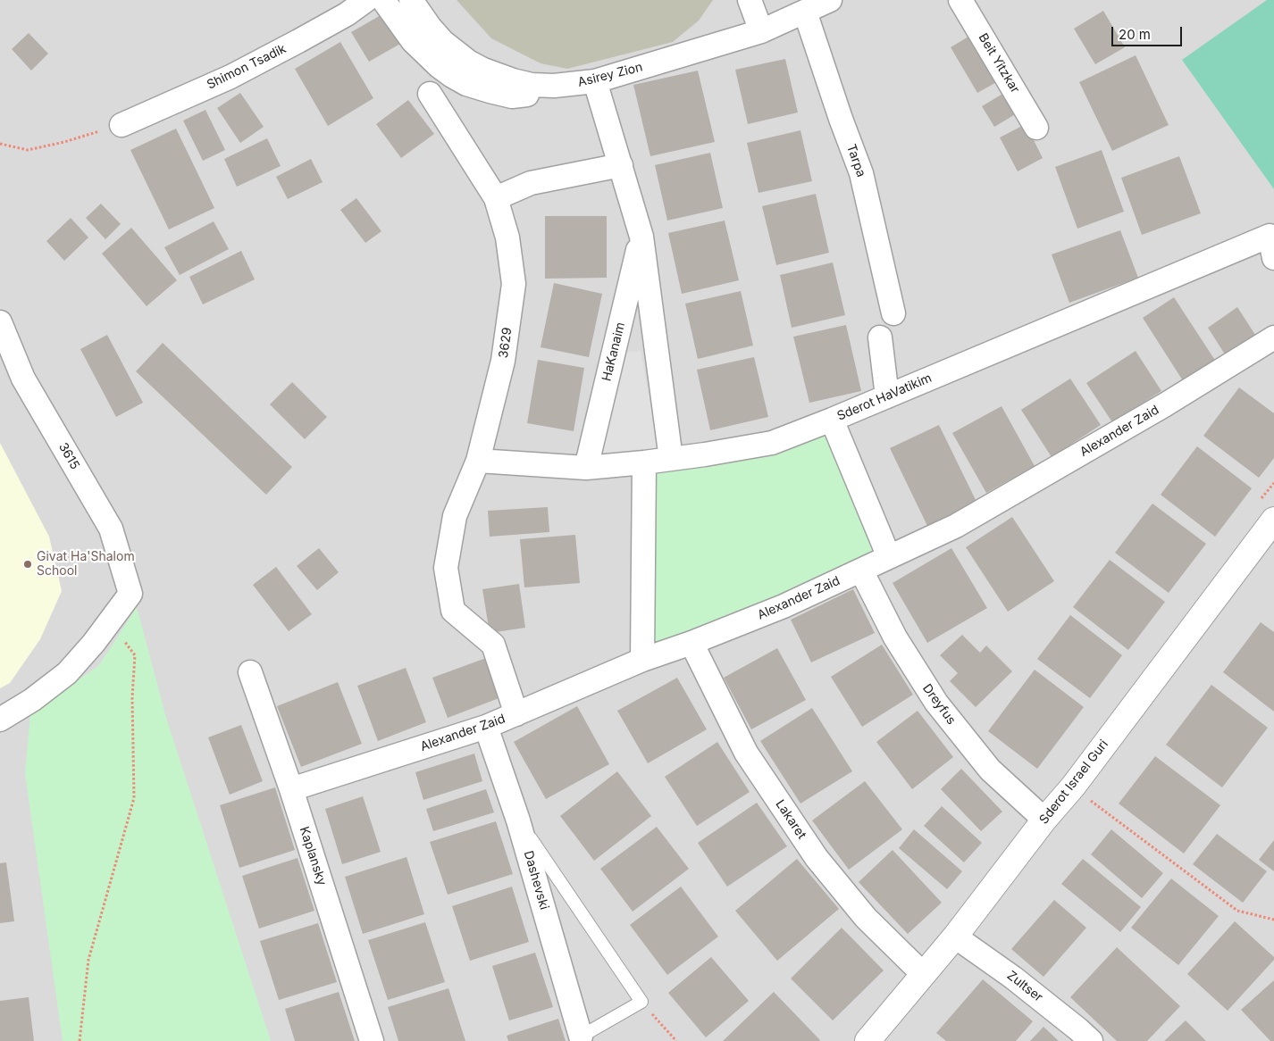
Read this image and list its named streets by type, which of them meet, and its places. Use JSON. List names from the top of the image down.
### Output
{
  "streets": {
    "street": [
      "Beit Yitzkar",
      "Shimon Tsadik",
      "Asirey Zion",
      "Tarpa",
      "3629",
      "HaKanaim",
      "Sderot HaVatikim",
      "Alexander Zaid",
      "3615",
      "Dreyfus",
      "Sderot Israel Guri",
      "Lakaret",
      "Kaplansky",
      "Dashevski",
      "Zultser"
    ]
  },
  "crossings": [
    ["Asirey Zion", "Tarpa"],
    ["Asirey Zion", "HaKanaim"],
    ["3629", "Sderot HaVatikim"],
    ["3629", "Alexander Zaid"],
    ["HaKanaim", "Sderot HaVatikim"],
    ["Alexander Zaid", "Dreyfus"],
    ["Alexander Zaid", "Lakaret"],
    ["Alexander Zaid", "Kaplansky"],
    ["Alexander Zaid", "Dashevski"],
    ["Dreyfus", "Sderot Israel Guri"],
    ["Sderot Israel Guri", "Lakaret"],
    ["Sderot Israel Guri", "Zultser"]
  ],
  "places": ["Givat Ha'Shalom School"],
  "scale_bar": "20 m"
}
